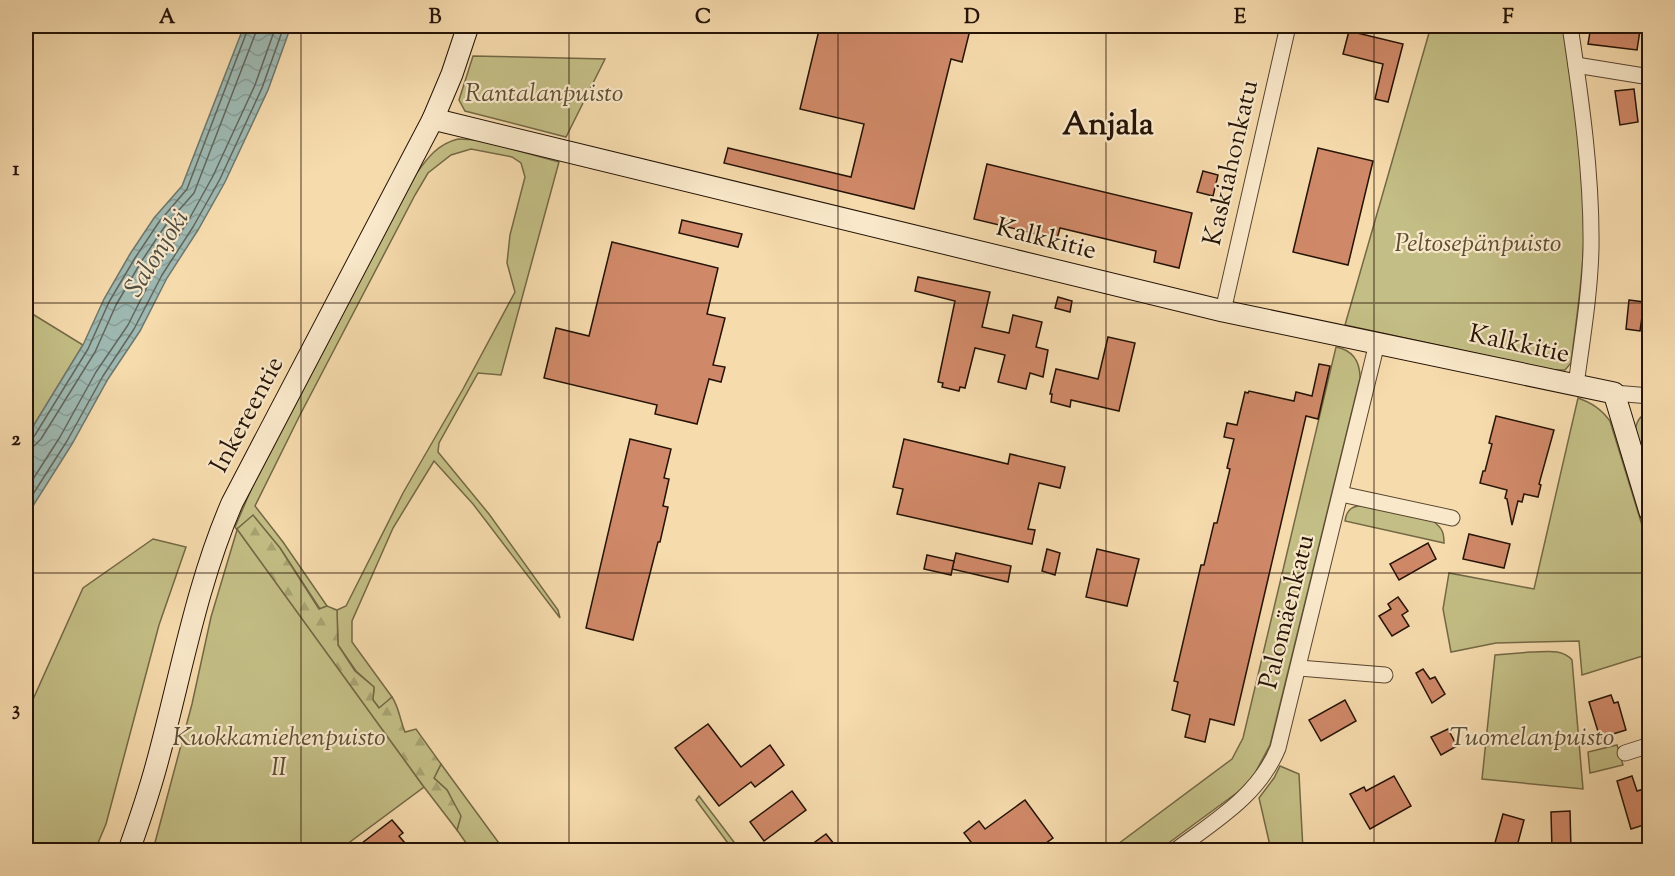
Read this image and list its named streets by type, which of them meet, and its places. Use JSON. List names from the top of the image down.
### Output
{
  "streets": {
    "street": [
      "Kaskiahonkatu",
      "Kalkkitie",
      "Inkereentie",
      "Palomäenkatu"
    ]
  },
  "crossings": [
    ["Kaskiahonkatu", "Kalkkitie"],
    ["Kalkkitie", "Inkereentie"],
    ["Kalkkitie", "Palomäenkatu"]
  ],
  "districts": ["Anjala"],
  "water": ["Salonjoki"],
  "parks": [
    "Rantalanpuisto",
    "Peltosepänpuisto",
    "Kuokkamiehenpuisto II",
    "Tuomelanpuisto"
  ],
  "grid": {
    "columns": [
      "A",
      "B",
      "C",
      "D",
      "E",
      "F"
    ],
    "rows": ["1", "2", "3"]
  }
}
